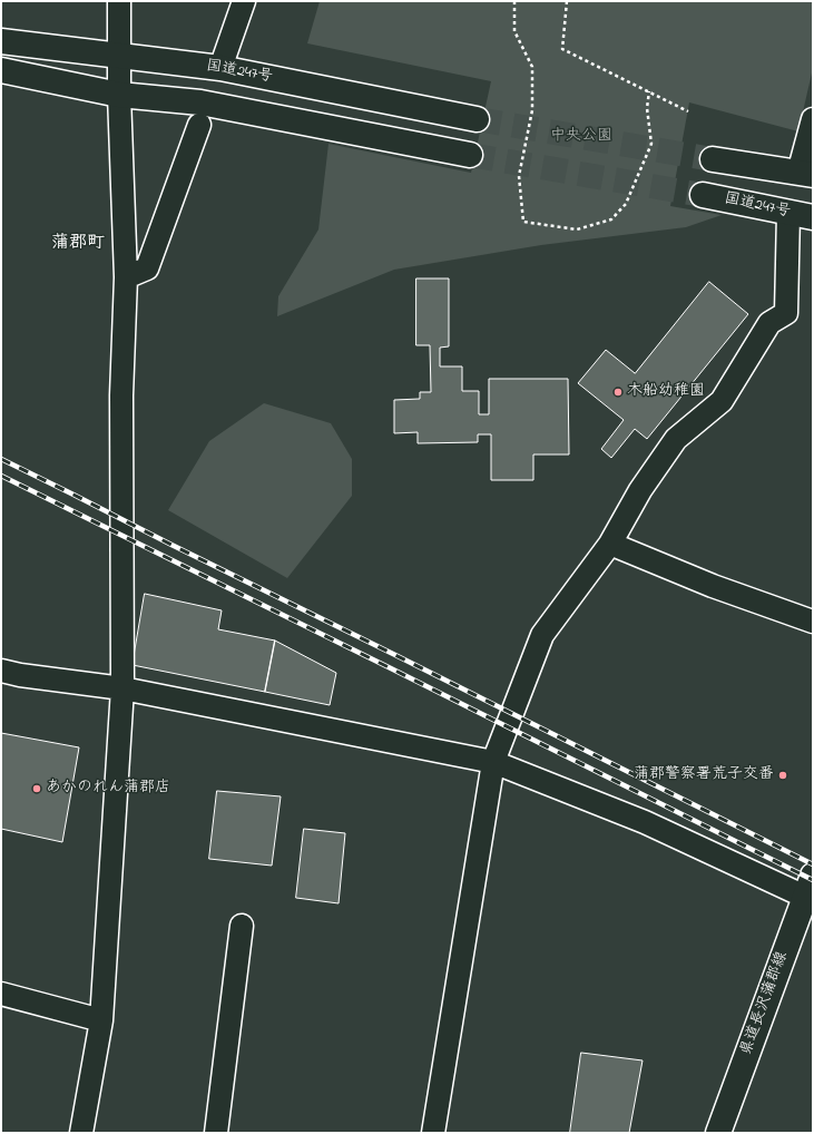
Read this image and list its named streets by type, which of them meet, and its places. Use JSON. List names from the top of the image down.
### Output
{
  "streets": {
    "main road": ["国道247号", "県道長沢蒲郡線"]
  },
  "districts": ["蒲郡町"],
  "parks": ["中央公園"],
  "places": ["木船幼稚園", "蒲郡警察署荒子交番", "あかのれん蒲郡店"]
}
